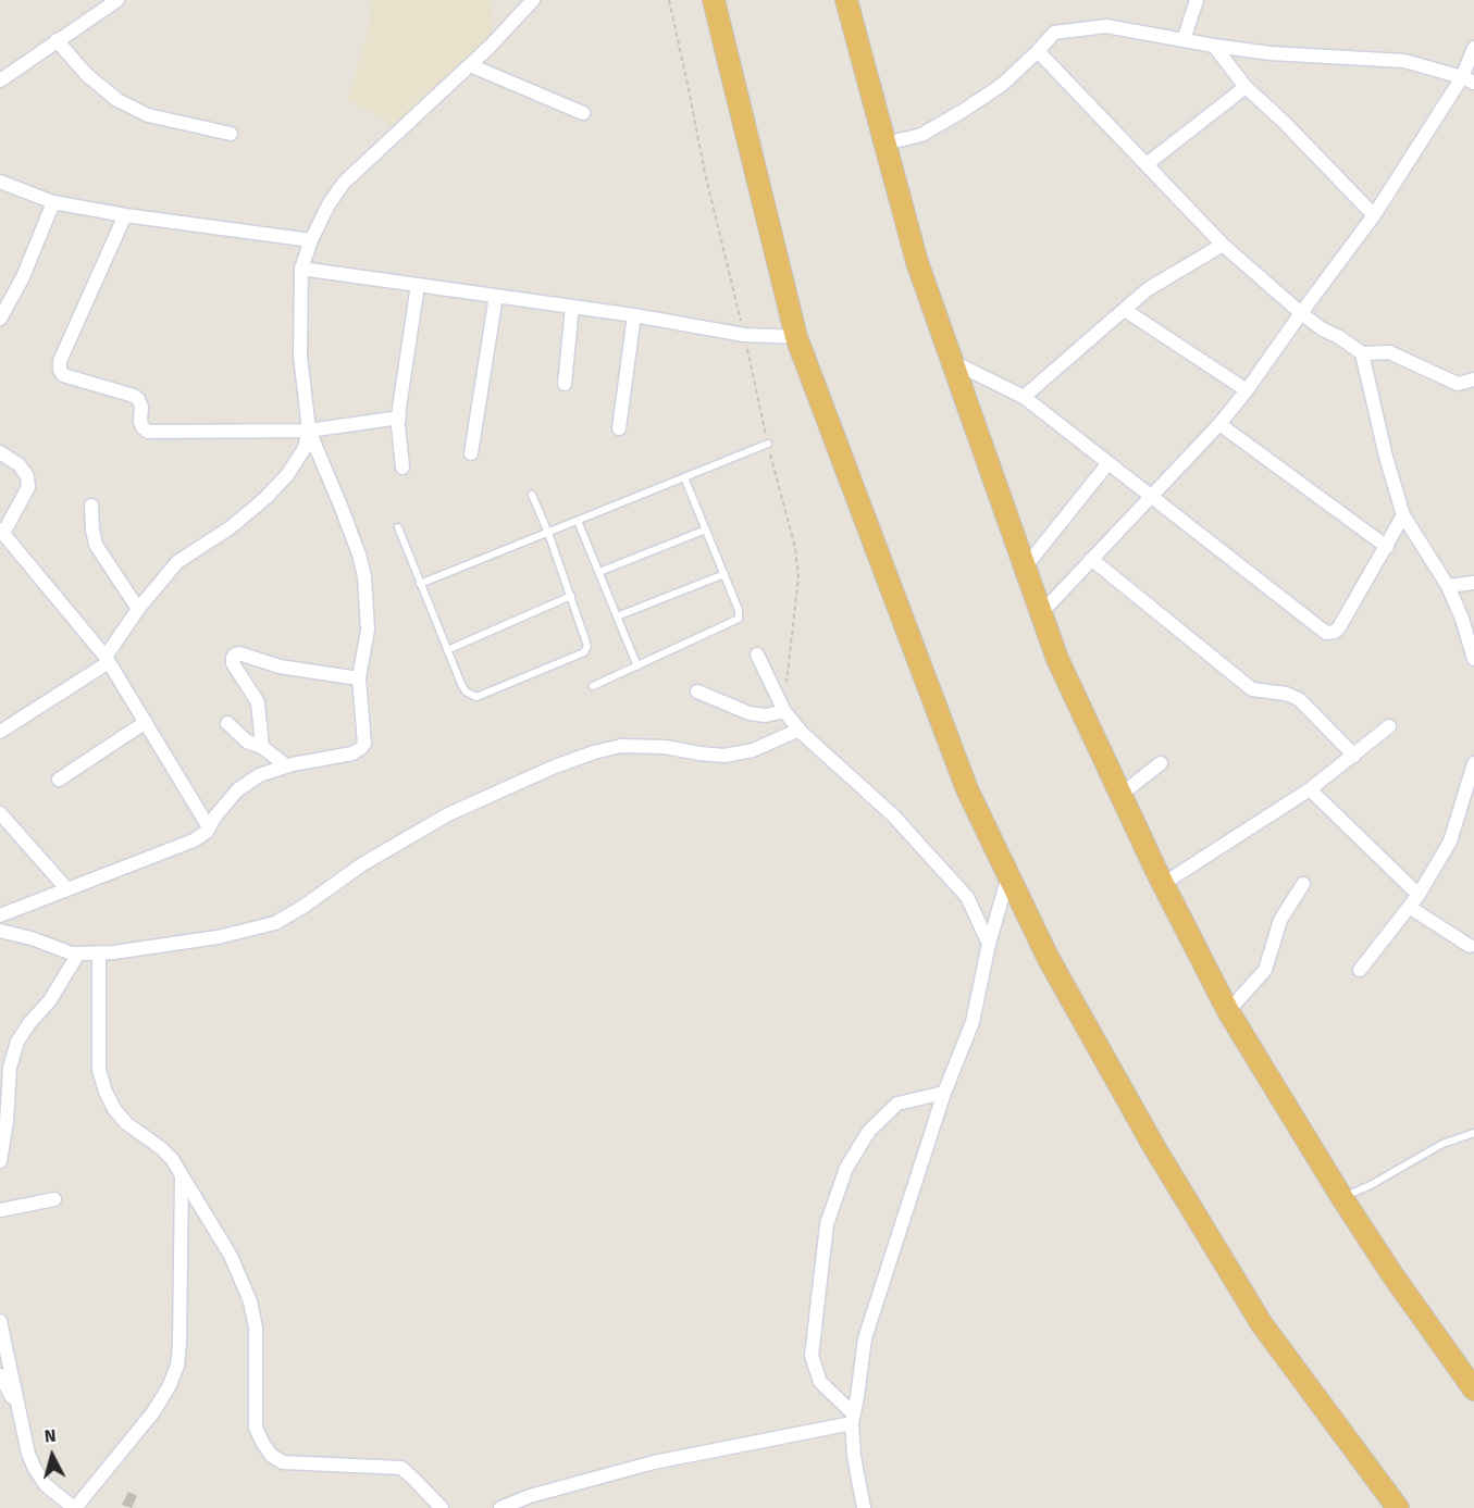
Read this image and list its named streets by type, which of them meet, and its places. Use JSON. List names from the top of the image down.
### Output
{
  "north": "top"
}
